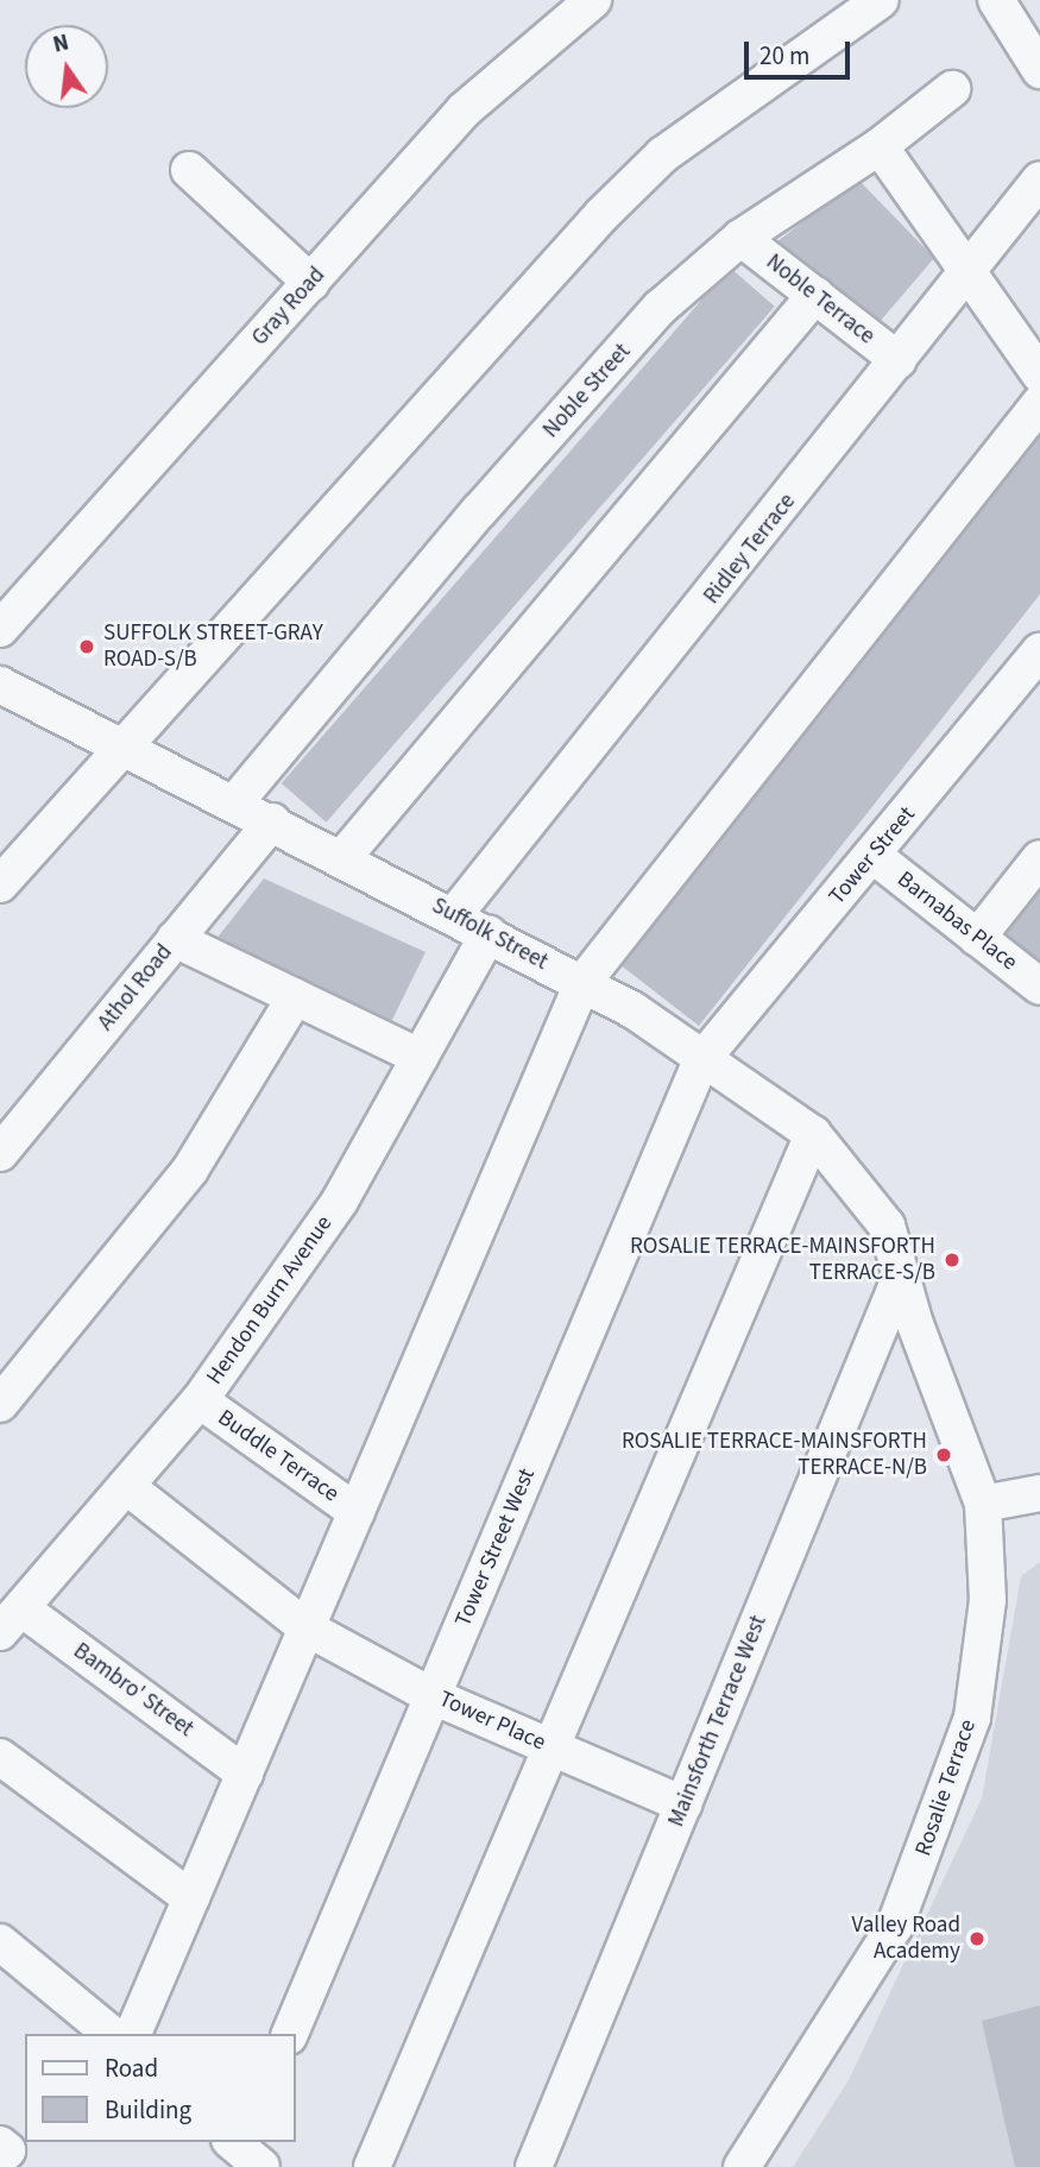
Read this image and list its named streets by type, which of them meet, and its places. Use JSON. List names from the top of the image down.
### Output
{
  "streets": {
    "street": [
      "Noble Terrace",
      "Gray Road",
      "Noble Street",
      "Ridley Terrace",
      "Tower Street",
      "Barnabas Place",
      "Suffolk Street",
      "Athol Road",
      "Hendon Burn Avenue",
      "Buddle Terrace",
      "Tower Street West",
      "Bambro' Street",
      "Tower Place",
      "Mainsforth Terrace West",
      "Rosalie Terrace"
    ]
  },
  "crossings": [
    ["Noble Terrace", "Noble Street"],
    ["Noble Terrace", "Ridley Terrace"],
    ["Noble Street", "Suffolk Street"],
    ["Ridley Terrace", "Suffolk Street"],
    ["Tower Street", "Barnabas Place"],
    ["Tower Street", "Suffolk Street"],
    ["Tower Street", "Tower Street West"],
    ["Suffolk Street", "Athol Road"],
    ["Suffolk Street", "Hendon Burn Avenue"],
    ["Suffolk Street", "Tower Street West"],
    ["Suffolk Street", "Mainsforth Terrace West"],
    ["Suffolk Street", "Rosalie Terrace"],
    ["Hendon Burn Avenue", "Buddle Terrace"],
    ["Hendon Burn Avenue", "Bambro' Street"],
    ["Hendon Burn Avenue", "Tower Place"],
    ["Tower Street West", "Tower Place"],
    ["Tower Place", "Mainsforth Terrace West"],
    ["Mainsforth Terrace West", "Rosalie Terrace"]
  ],
  "places": [
    "SUFFOLK STREET-GRAY ROAD-S/B",
    "ROSALIE TERRACE-MAINSFORTH TERRACE-S/B",
    "ROSALIE TERRACE-MAINSFORTH TERRACE-N/B",
    "Valley Road Academy"
  ],
  "legend": ["Road", "Building"],
  "scale_bar": "20 m",
  "north": "top"
}
